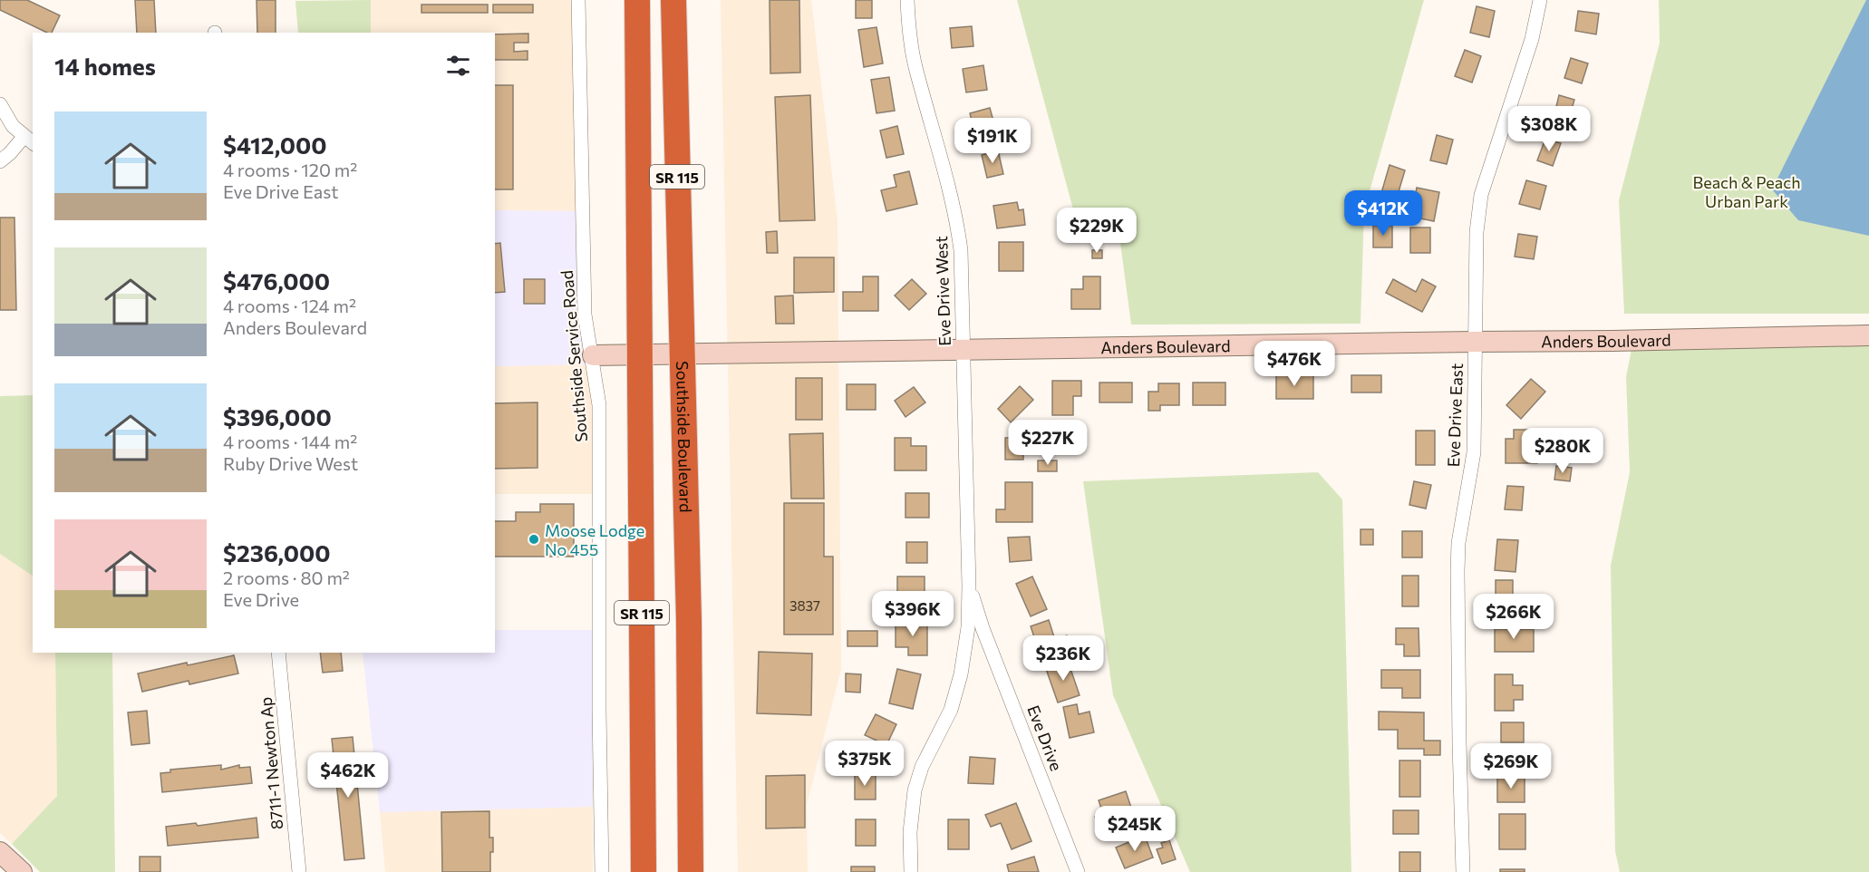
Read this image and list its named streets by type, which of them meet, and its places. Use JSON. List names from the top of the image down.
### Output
{
  "streets": {
    "highway": ["SR 115", "Southside Boulevard"],
    "street": [
      "Eve Drive West",
      "Anders Boulevard",
      "Southside Service Road",
      "Eve Drive East",
      "Eve Drive",
      "8711-1 Newton Ap"
    ]
  },
  "crossings": [
    ["SR 115", "Anders Boulevard"],
    ["Eve Drive West", "Anders Boulevard"],
    ["Eve Drive West", "Eve Drive"],
    ["Anders Boulevard", "Southside Service Road"],
    ["Anders Boulevard", "Eve Drive East"],
    ["Anders Boulevard", "Southside Boulevard"]
  ],
  "parks": ["Beach & Peach Urban Park"],
  "places": ["Moose Lodge No 455"],
  "house_numbers": ["3837"],
  "page": {
    "heading": "14 homes",
    "list": [
      {
        "name": "$412,000",
        "note": "4 rooms · 120 m² · Eve Drive East"
      },
      {
        "name": "$476,000",
        "note": "4 rooms · 124 m² · Anders Boulevard"
      },
      {
        "name": "$396,000",
        "note": "4 rooms · 144 m² · Ruby Drive West"
      },
      {
        "name": "$236,000",
        "note": "2 rooms · 80 m² · Eve Drive"
      }
    ],
    "price": [
      "$308K",
      "$191K",
      "$412K",
      "$229K",
      "$476K",
      "$227K",
      "$280K",
      "$396K",
      "$266K",
      "$236K",
      "$375K",
      "$269K",
      "$462K",
      "$245K"
    ]
  }
}
